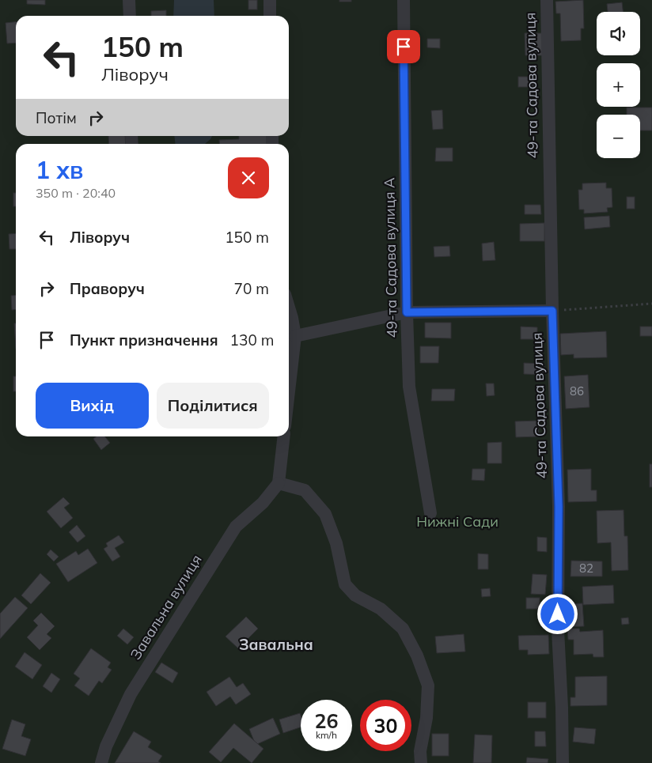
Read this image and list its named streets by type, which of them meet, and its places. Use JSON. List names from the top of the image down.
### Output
{
  "streets": {
    "street": ["49-та Садова вулиця", "49-та Садова вулиця А", "Завальна вулиця"]
  },
  "districts": ["Завальна"],
  "parks": ["Нижні Сади"],
  "house_numbers": ["86", "82"],
  "page": {
    "map_buttons": ["+", "−"],
    "turn": ["150 m", "Ліворуч"],
    "then": "Потім",
    "heading": ["1 хв", "350 m · 20:40"],
    "list": [
      {
        "name": "Ліворуч",
        "value": "150 m"
      },
      {
        "name": "Праворуч",
        "value": "70 m"
      },
      {
        "name": "Пункт призначення",
        "value": "130 m"
      }
    ],
    "buttons": ["Вихід", "Поділитися"],
    "speed": "26 km/h",
    "limit": "30"
  }
}
